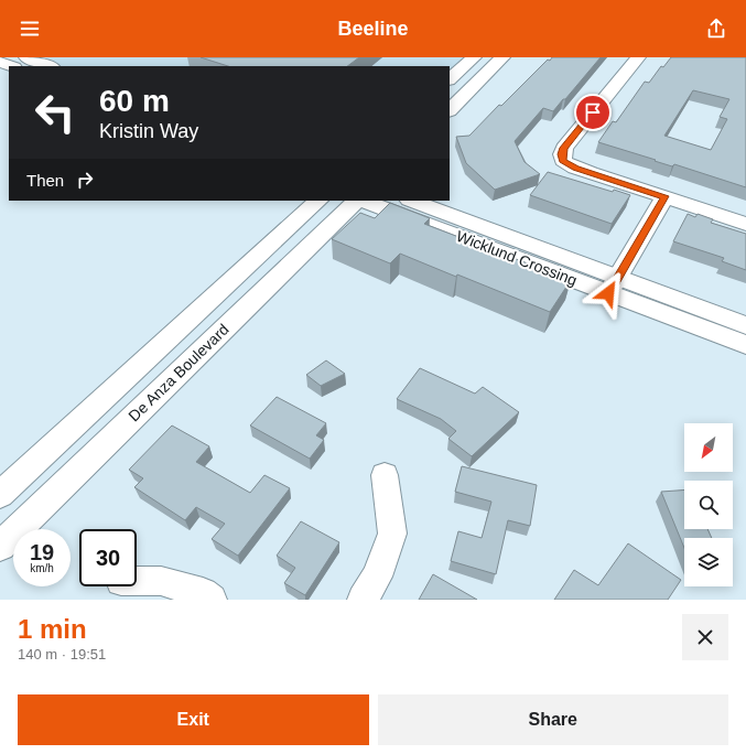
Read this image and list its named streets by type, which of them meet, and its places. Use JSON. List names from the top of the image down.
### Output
{
  "streets": {
    "street": ["Wicklund Crossing", "De Anza Boulevard"]
  },
  "north": "bottom left",
  "page": {
    "header": "Beeline",
    "turn": ["60 m", "Kristin Way"],
    "then": "Then",
    "speed": "19 km/h",
    "limit": "30",
    "heading": ["1 min", "140 m · 19:51"],
    "buttons": ["Exit", "Share"]
  }
}
